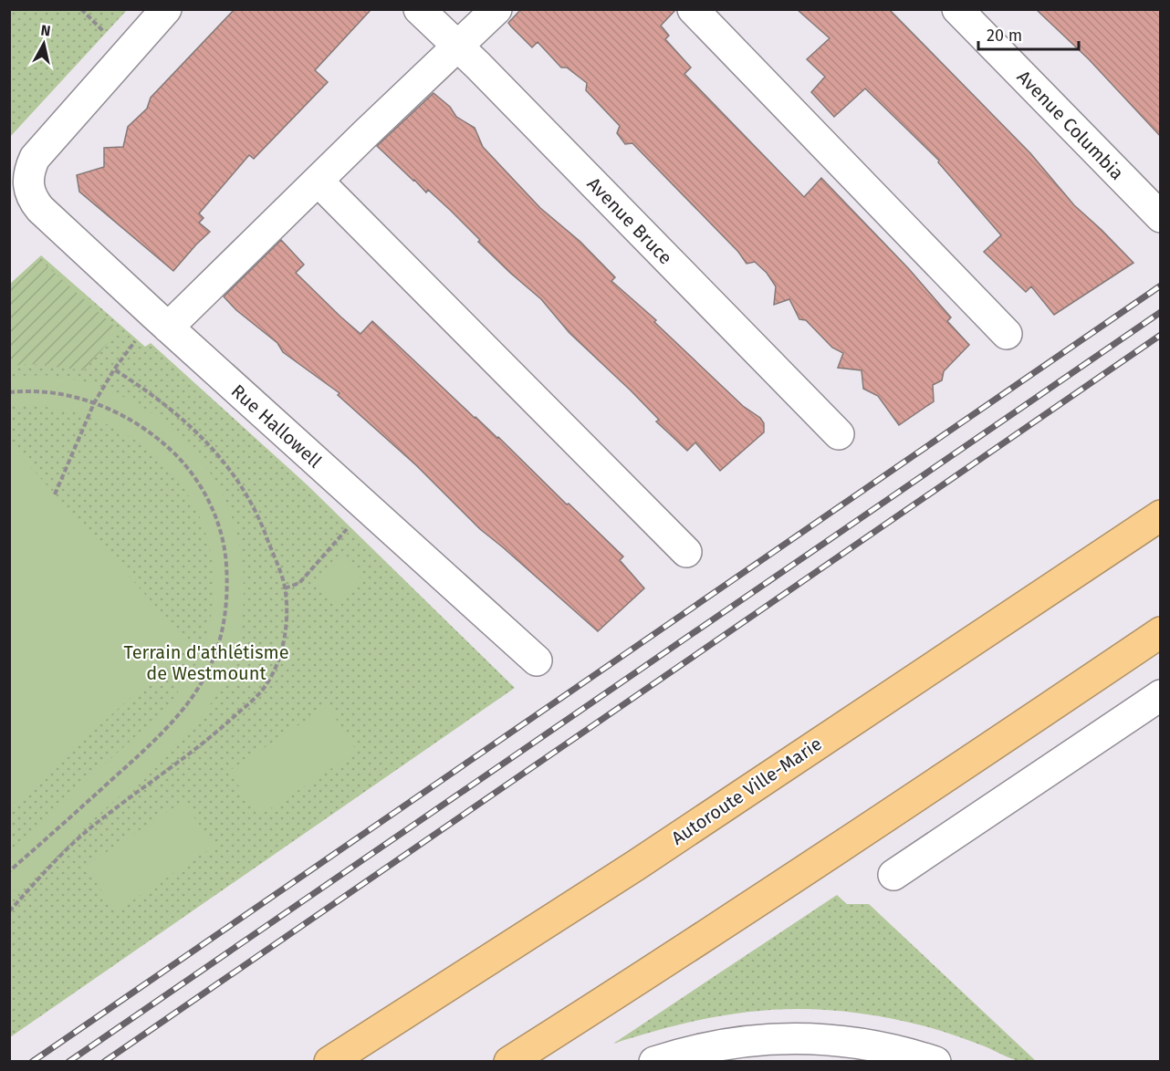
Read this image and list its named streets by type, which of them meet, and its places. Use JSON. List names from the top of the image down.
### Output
{
  "streets": {
    "highway": ["Autoroute Ville-Marie"],
    "street": ["Avenue Columbia", "Avenue Bruce", "Rue Hallowell"]
  },
  "parks": ["Terrain d'athlétisme de Westmount"],
  "scale_bar": "20 m",
  "north": "top"
}
